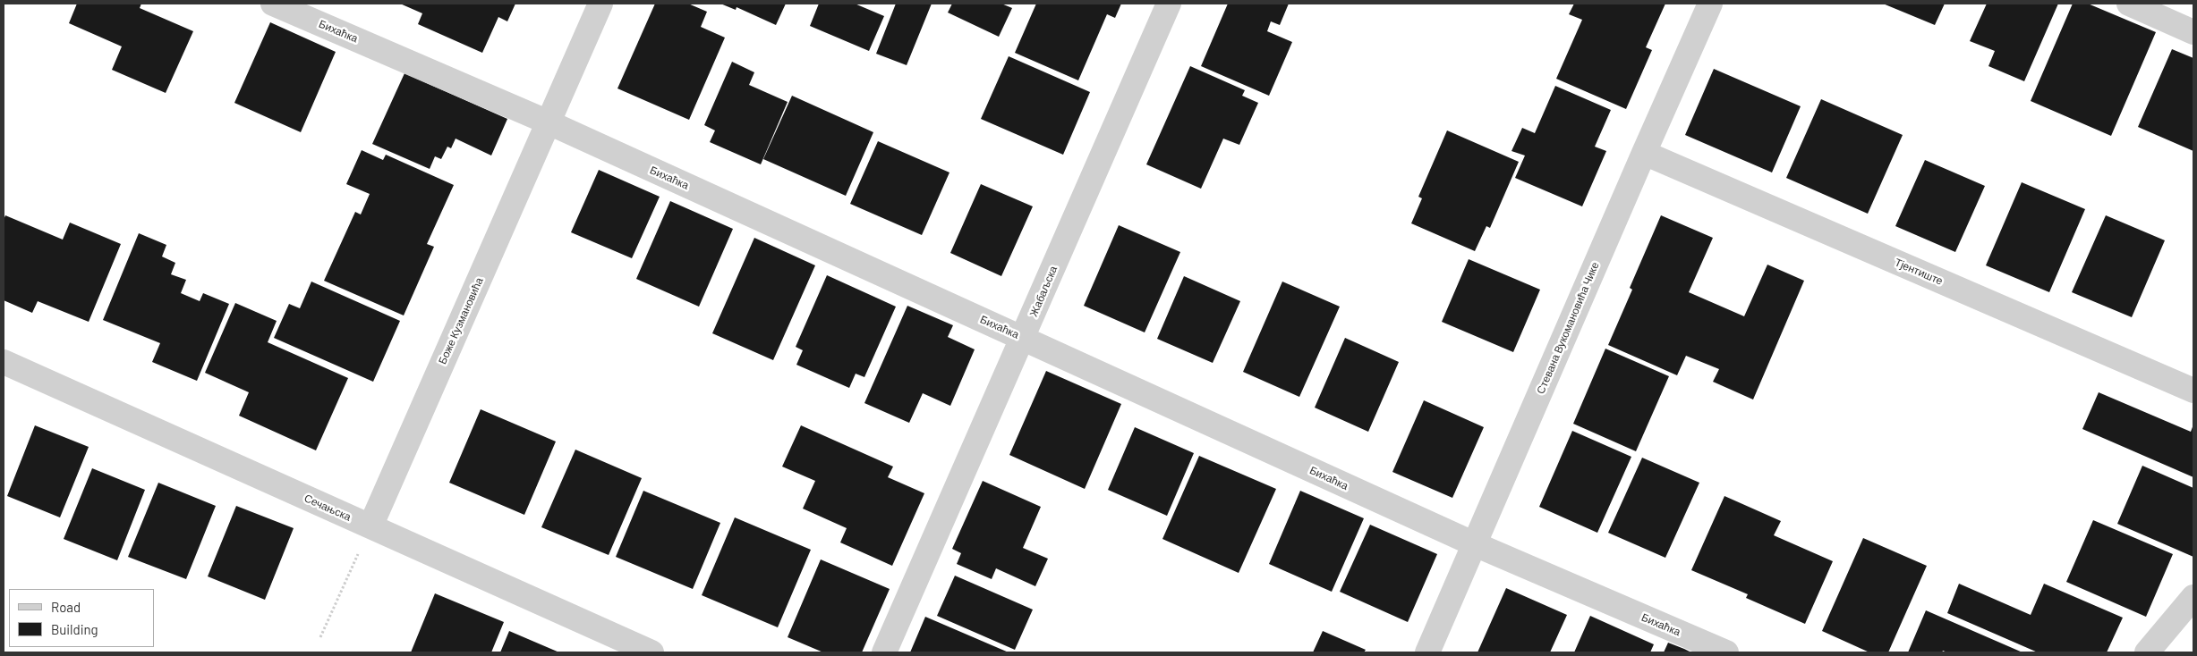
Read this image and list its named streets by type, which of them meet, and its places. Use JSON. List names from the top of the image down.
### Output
{
  "streets": {
    "street": [
      "Бихаћка",
      "Тјентиште",
      "Жабаљска",
      "Боже Кузмановића",
      "Стевана Вукомановића Чике",
      "Сечањска"
    ]
  },
  "crossings": [
    ["Бихаћка", "Жабаљска"],
    ["Бихаћка", "Боже Кузмановића"],
    ["Бихаћка", "Стевана Вукомановића Чике"],
    ["Тјентиште", "Стевана Вукомановића Чике"],
    ["Боже Кузмановића", "Сечањска"]
  ],
  "legend": ["Road", "Building"]
}
